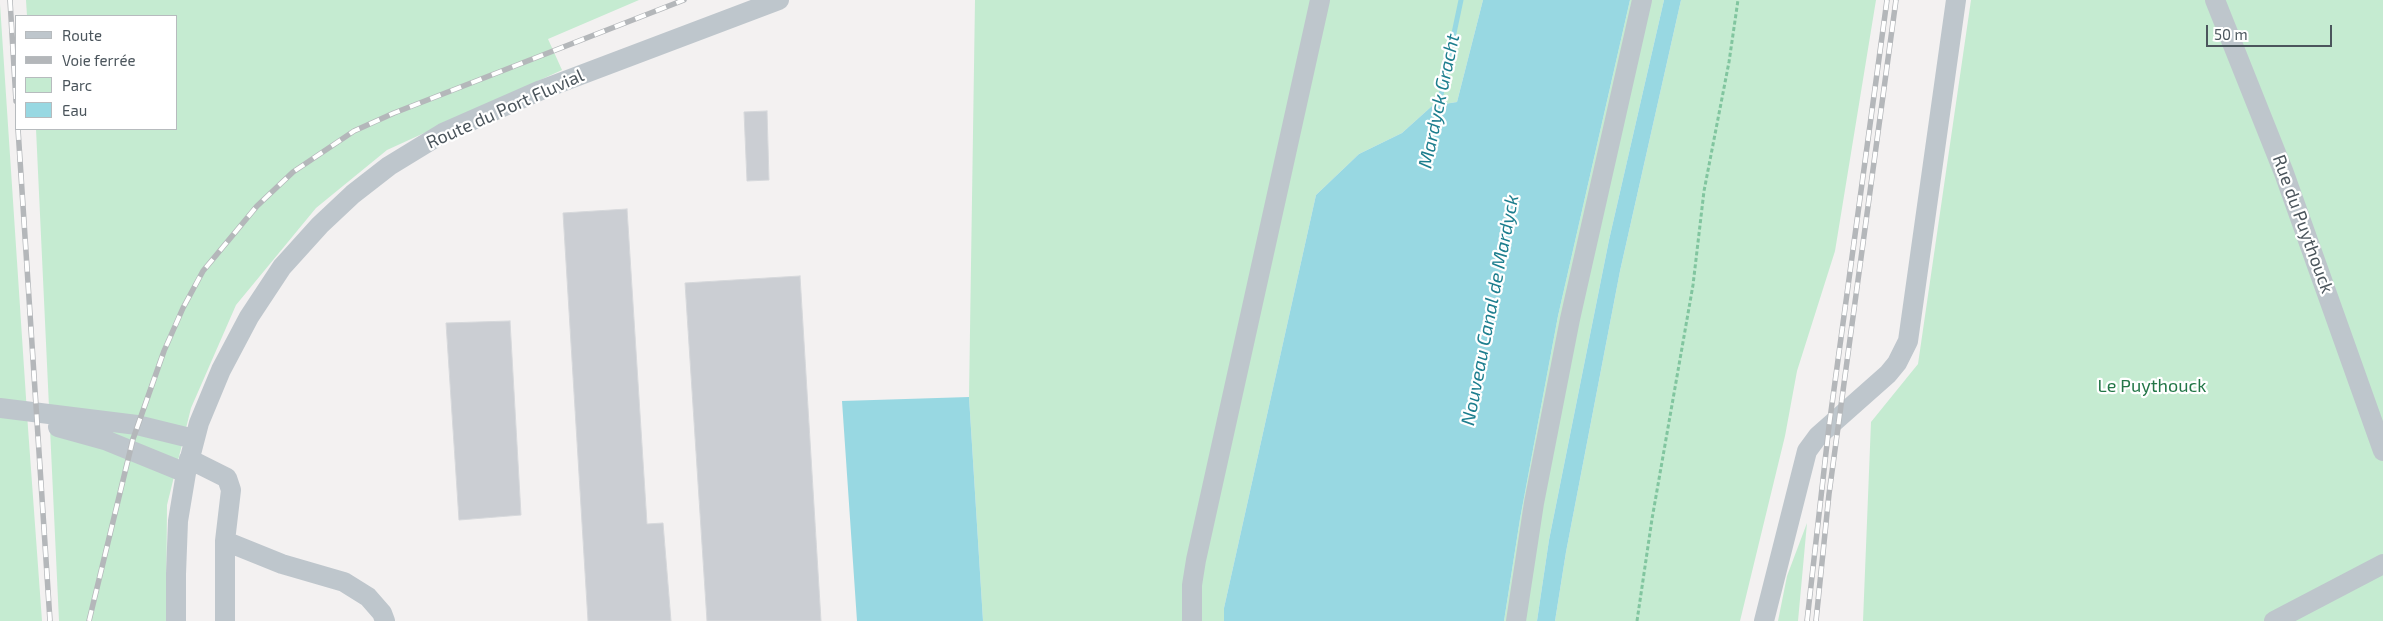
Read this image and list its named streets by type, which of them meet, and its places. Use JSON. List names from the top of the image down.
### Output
{
  "streets": {
    "street": ["Route du Port Fluvial", "Rue du Puythouck"]
  },
  "water": ["Mardyck Gracht", "Nouveau Canal de Mardyck"],
  "parks": ["Le Puythouck"],
  "legend": [
    "Route",
    "Voie ferrée",
    "Parc",
    "Eau"
  ],
  "scale_bar": "50 m"
}
